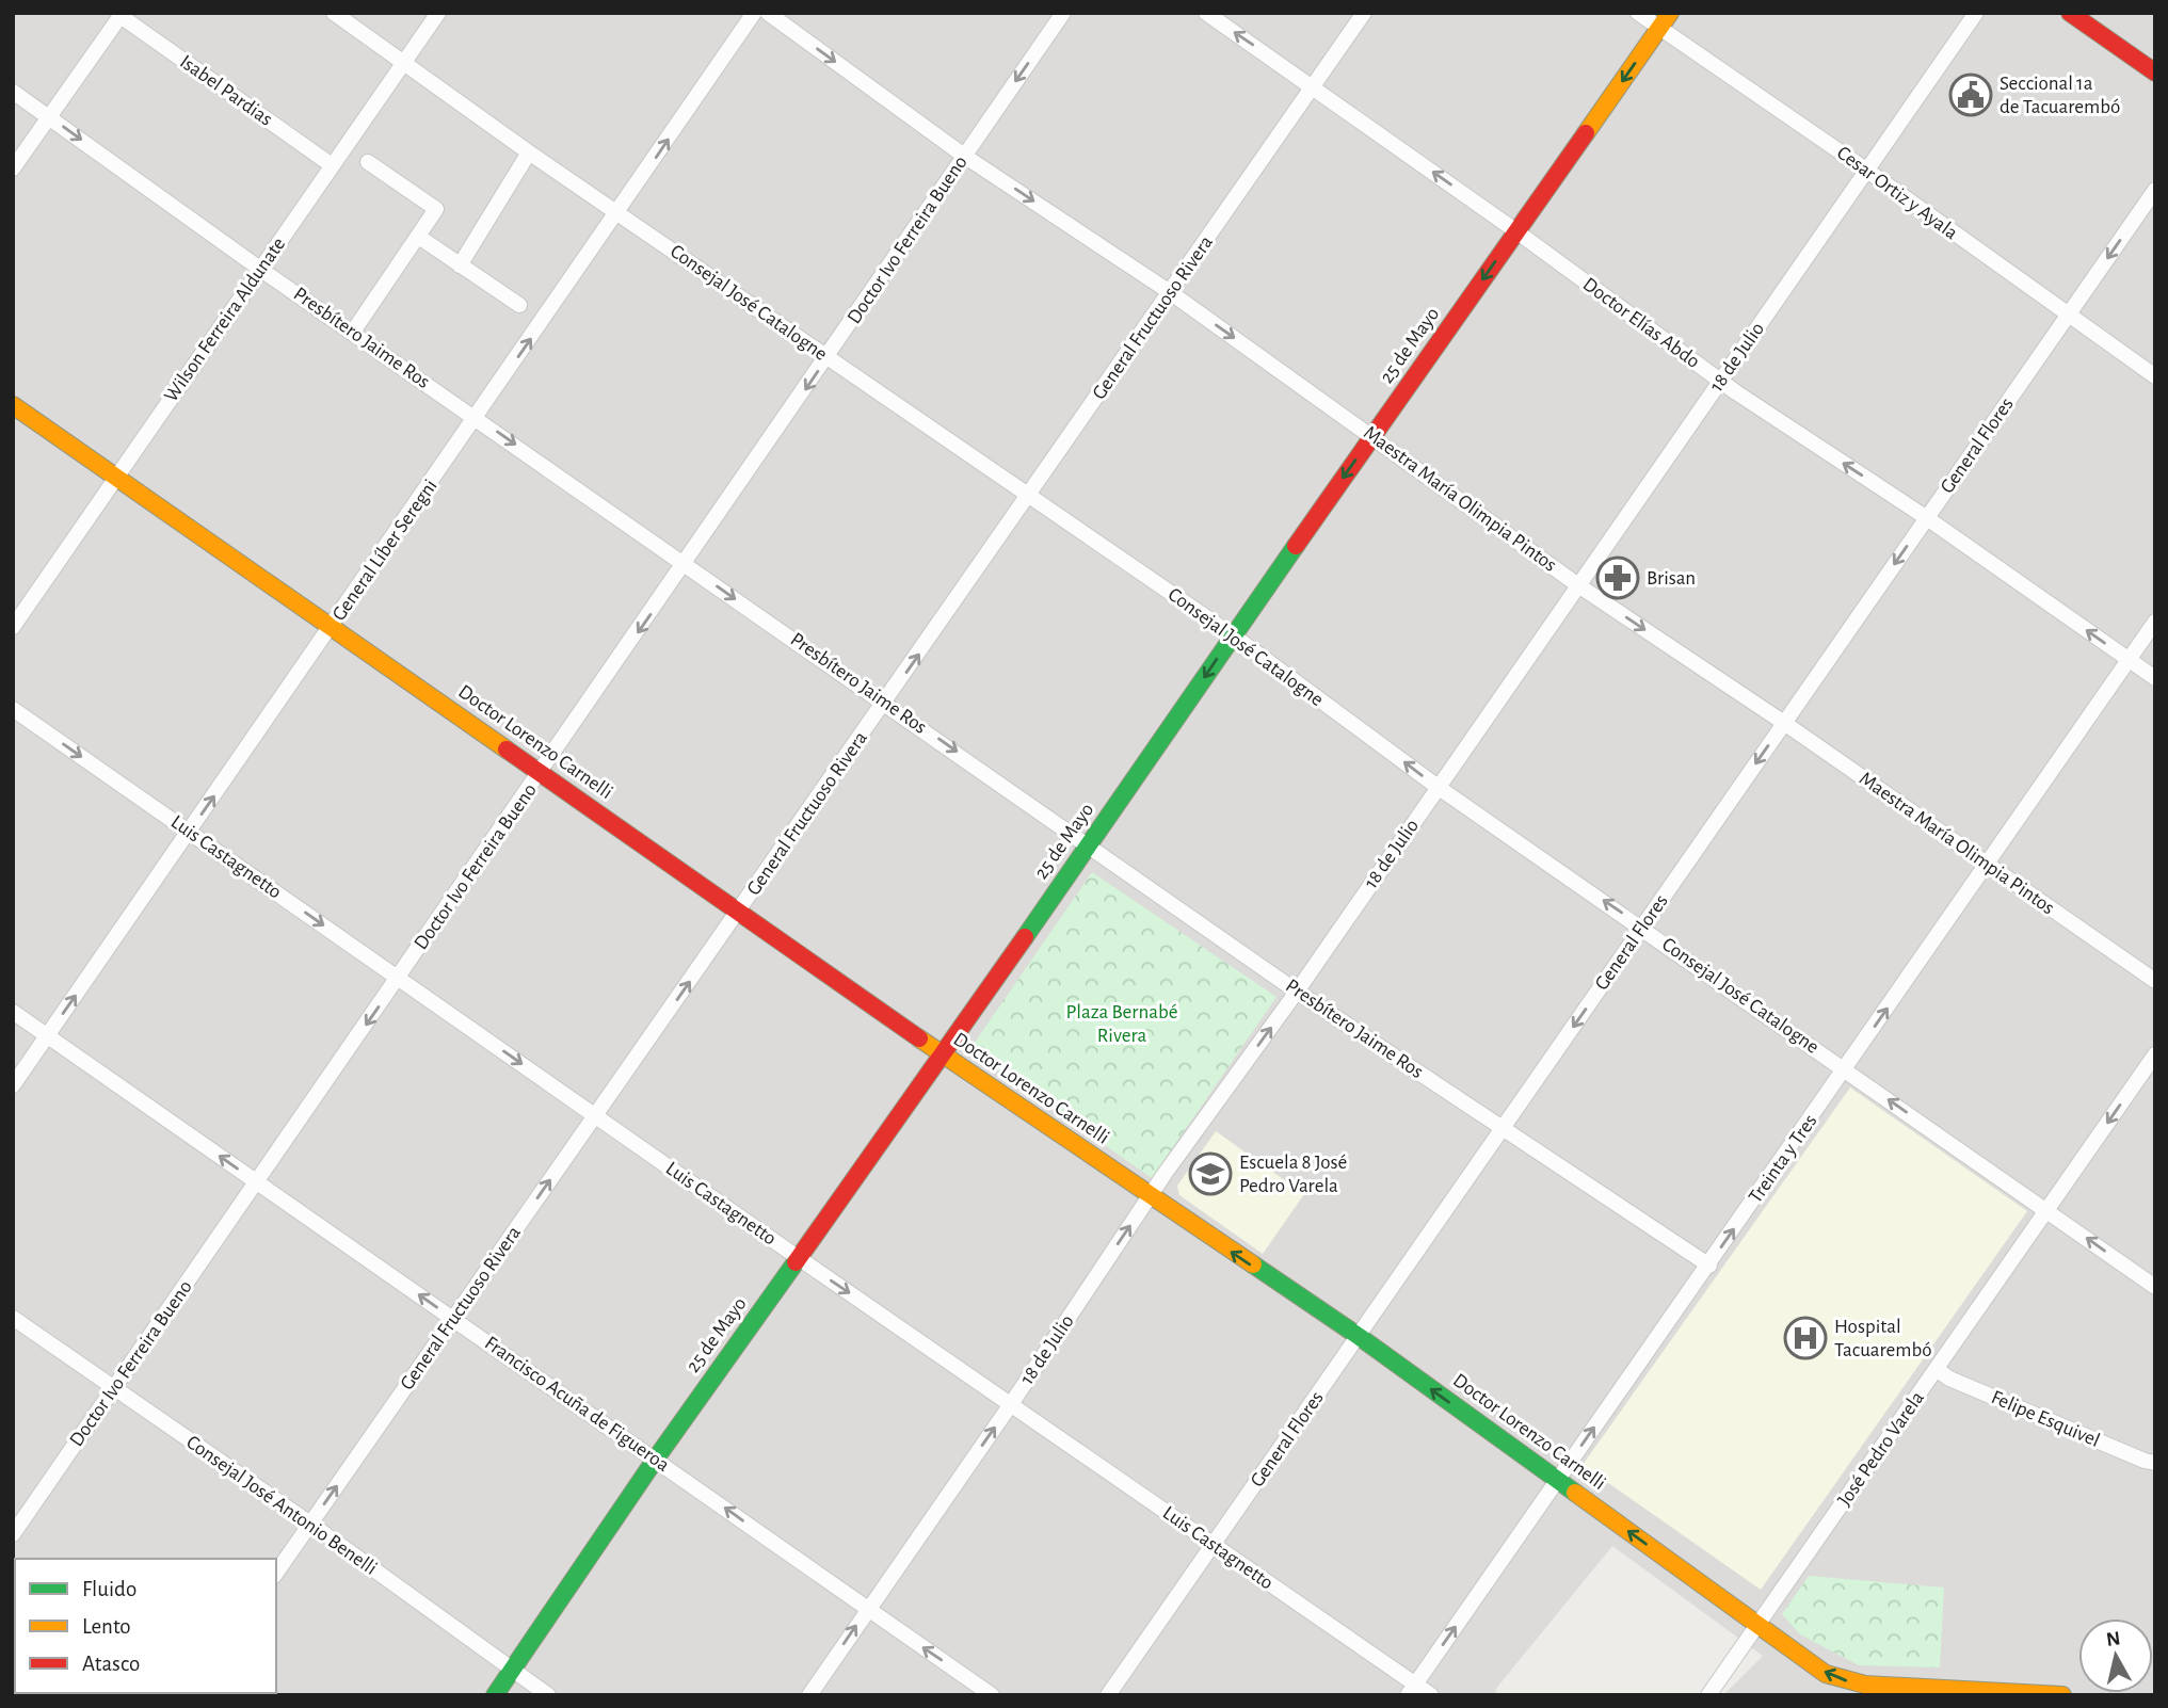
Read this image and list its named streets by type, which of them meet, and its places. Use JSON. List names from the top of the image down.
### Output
{
  "streets": {
    "street": [
      "Isabel Pardias",
      "Cesar Ortiz y Ayala",
      "Doctor Ivo Ferreira Bueno",
      "Consejal José Catalogne",
      "General Fructuoso Rivera",
      "Wilson Ferreira Aldunate",
      "Doctor Elías Abdo",
      "Presbítero Jaime Ros",
      "25 de Mayo",
      "18 de Julio",
      "General Flores",
      "Maestra María Olimpia Pintos",
      "General Líber Seregni",
      "Doctor Lorenzo Carnelli",
      "Luis Castagnetto",
      "Treinta y Tres",
      "Francisco Acuña de Figueroa",
      "Felipe Esquivel",
      "José Pedro Varela",
      "Consejal José Antonio Benelli"
    ]
  },
  "crossings": [
    ["Isabel Pardias", "Wilson Ferreira Aldunate"],
    ["Cesar Ortiz y Ayala", "25 de Mayo"],
    ["Cesar Ortiz y Ayala", "18 de Julio"],
    ["Cesar Ortiz y Ayala", "General Flores"],
    ["Doctor Ivo Ferreira Bueno", "Consejal José Catalogne"],
    ["Doctor Ivo Ferreira Bueno", "Presbítero Jaime Ros"],
    ["Doctor Ivo Ferreira Bueno", "Maestra María Olimpia Pintos"],
    ["Doctor Ivo Ferreira Bueno", "Doctor Lorenzo Carnelli"],
    ["Doctor Ivo Ferreira Bueno", "Luis Castagnetto"],
    ["Doctor Ivo Ferreira Bueno", "Francisco Acuña de Figueroa"],
    ["Doctor Ivo Ferreira Bueno", "Consejal José Antonio Benelli"],
    ["Consejal José Catalogne", "General Fructuoso Rivera"],
    ["Consejal José Catalogne", "Wilson Ferreira Aldunate"],
    ["Consejal José Catalogne", "25 de Mayo"],
    ["Consejal José Catalogne", "18 de Julio"],
    ["Consejal José Catalogne", "General Flores"],
    ["Consejal José Catalogne", "General Líber Seregni"],
    ["Consejal José Catalogne", "Treinta y Tres"],
    ["Consejal José Catalogne", "José Pedro Varela"],
    ["General Fructuoso Rivera", "Doctor Elías Abdo"],
    ["General Fructuoso Rivera", "Presbítero Jaime Ros"],
    ["General Fructuoso Rivera", "Maestra María Olimpia Pintos"],
    ["General Fructuoso Rivera", "Doctor Lorenzo Carnelli"],
    ["General Fructuoso Rivera", "Luis Castagnetto"],
    ["General Fructuoso Rivera", "Francisco Acuña de Figueroa"],
    ["General Fructuoso Rivera", "Consejal José Antonio Benelli"],
    ["Wilson Ferreira Aldunate", "Presbítero Jaime Ros"],
    ["Wilson Ferreira Aldunate", "Doctor Lorenzo Carnelli"],
    ["Doctor Elías Abdo", "25 de Mayo"],
    ["Doctor Elías Abdo", "18 de Julio"],
    ["Doctor Elías Abdo", "General Flores"],
    ["Doctor Elías Abdo", "Treinta y Tres"],
    ["Presbítero Jaime Ros", "25 de Mayo"],
    ["Presbítero Jaime Ros", "18 de Julio"],
    ["Presbítero Jaime Ros", "General Flores"],
    ["Presbítero Jaime Ros", "General Líber Seregni"],
    ["Presbítero Jaime Ros", "Treinta y Tres"],
    ["25 de Mayo", "Maestra María Olimpia Pintos"],
    ["25 de Mayo", "Doctor Lorenzo Carnelli"],
    ["25 de Mayo", "Luis Castagnetto"],
    ["25 de Mayo", "Francisco Acuña de Figueroa"],
    ["25 de Mayo", "Consejal José Antonio Benelli"],
    ["18 de Julio", "Maestra María Olimpia Pintos"],
    ["18 de Julio", "Doctor Lorenzo Carnelli"],
    ["18 de Julio", "Luis Castagnetto"],
    ["18 de Julio", "Francisco Acuña de Figueroa"],
    ["General Flores", "Maestra María Olimpia Pintos"],
    ["General Flores", "Doctor Lorenzo Carnelli"],
    ["General Flores", "Luis Castagnetto"],
    ["Maestra María Olimpia Pintos", "Treinta y Tres"],
    ["General Líber Seregni", "Doctor Lorenzo Carnelli"],
    ["General Líber Seregni", "Luis Castagnetto"],
    ["General Líber Seregni", "Francisco Acuña de Figueroa"],
    ["Doctor Lorenzo Carnelli", "Treinta y Tres"],
    ["Doctor Lorenzo Carnelli", "José Pedro Varela"],
    ["Luis Castagnetto", "Treinta y Tres"],
    ["Felipe Esquivel", "José Pedro Varela"]
  ],
  "one_way": [
    "Doctor Ivo Ferreira Bueno",
    "Consejal José Catalogne",
    "General Fructuoso Rivera",
    "Doctor Elías Abdo",
    "Presbítero Jaime Ros",
    "25 de Mayo",
    "18 de Julio",
    "General Flores",
    "Maestra María Olimpia Pintos",
    "General Líber Seregni",
    "Doctor Lorenzo Carnelli",
    "Luis Castagnetto",
    "Treinta y Tres",
    "Francisco Acuña de Figueroa"
  ],
  "parks": ["Plaza Bernabé Rivera"],
  "places": {
    "public building": ["Seccional 1a de Tacuarembó"],
    "pharmacy": ["Brisan"],
    "school or university": ["Escuela 8 José Pedro Varela"],
    "hospital": ["Hospital Tacuarembó"]
  },
  "legend": ["Fluido", "Lento", "Atasco"],
  "north": "top"
}
